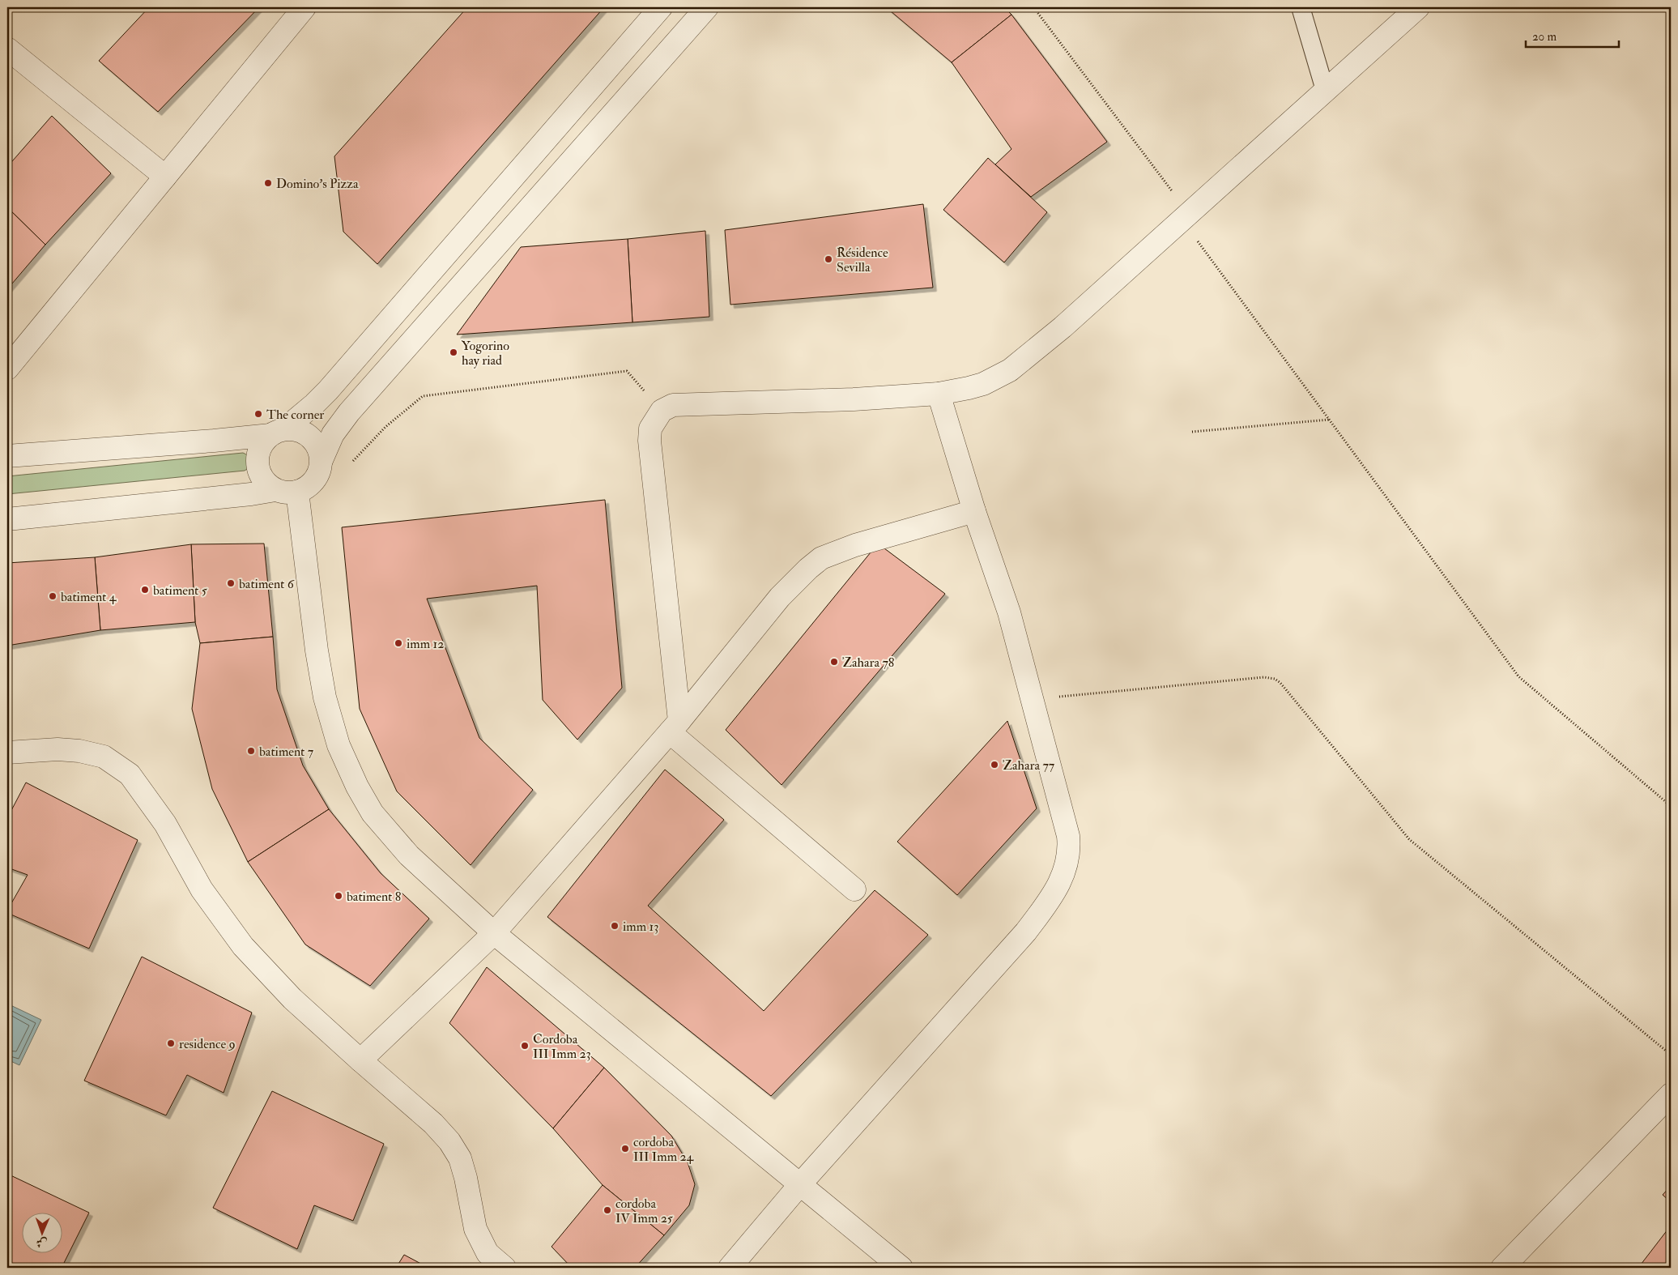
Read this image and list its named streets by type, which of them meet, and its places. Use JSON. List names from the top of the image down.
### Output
{
  "places": [
    "Domino’s Pizza",
    "Résidence Sevilla",
    "Yogorino hay riad",
    "The corner",
    "batiment 6",
    "batiment 5",
    "batiment 4",
    "imm 12",
    "Zahara 78",
    "batiment 7",
    "Zahara 77",
    "batiment 8",
    "imm 13",
    "residence 9",
    "Cordoba III Imm 23",
    "cordoba III Imm 24",
    "cordoba IV Imm 25"
  ],
  "scale_bar": "20 m",
  "north": "bottom"
}
